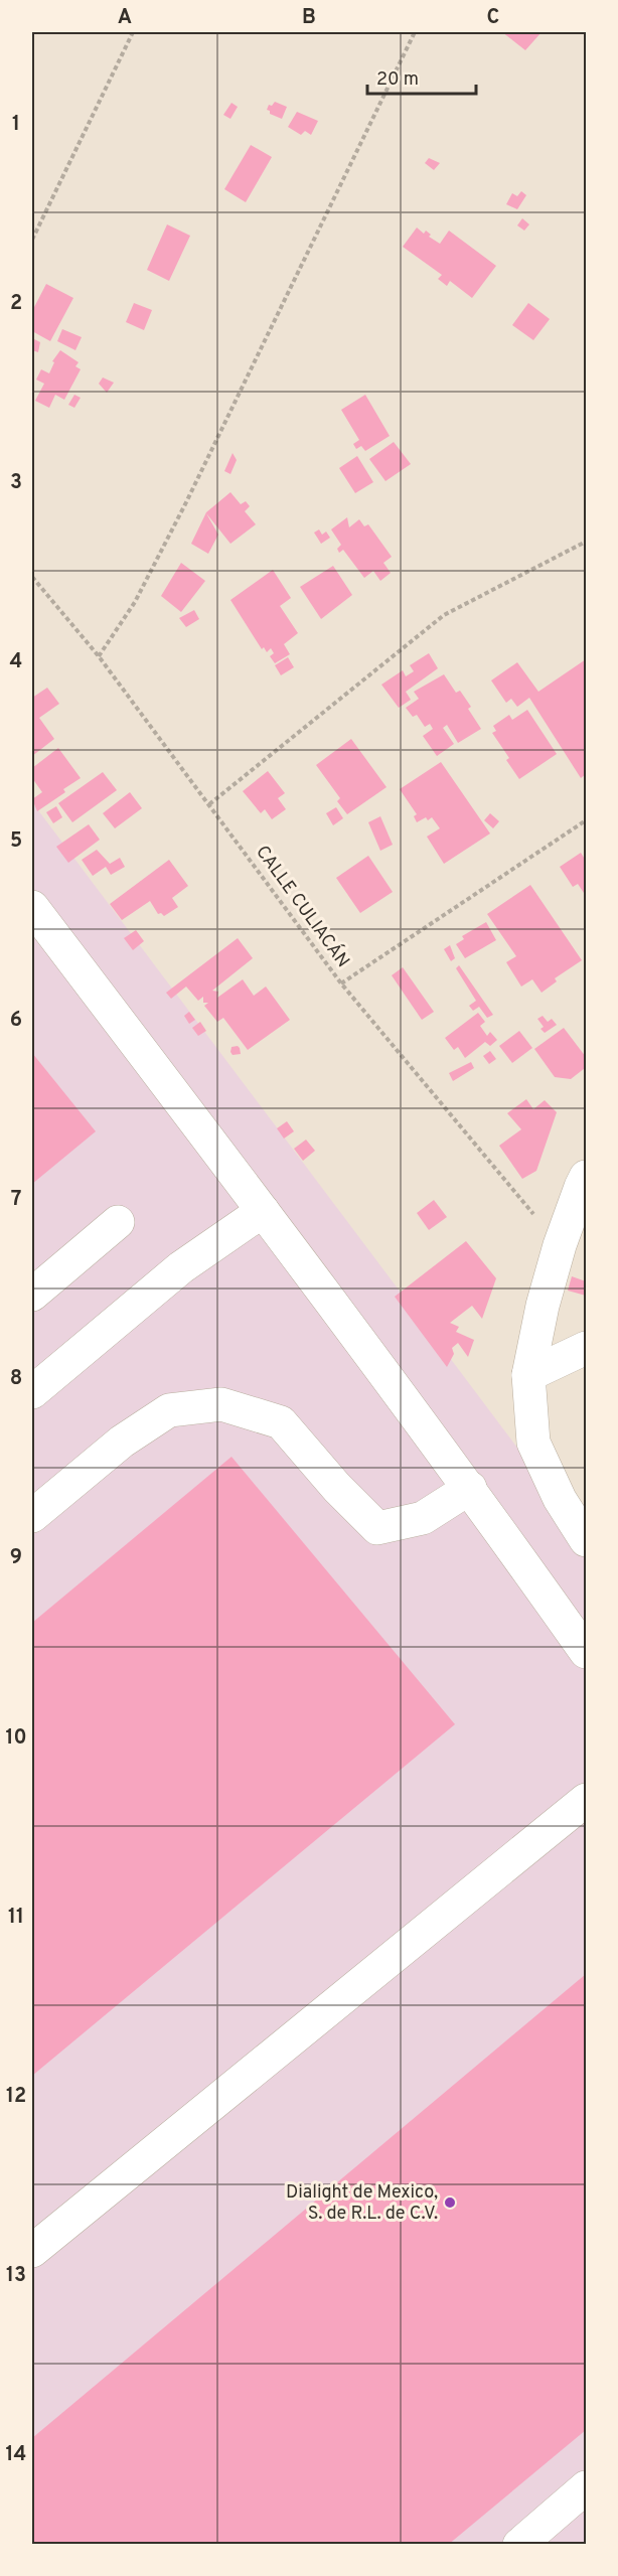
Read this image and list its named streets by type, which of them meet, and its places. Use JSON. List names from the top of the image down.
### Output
{
  "streets": {
    "path": ["CALLE CULIACÁN"]
  },
  "places": ["Dialight de Mexico, S. de R.L. de C.V."],
  "scale_bar": "20 m",
  "grid": {
    "columns": ["A", "B", "C"],
    "rows": [
      "1",
      "2",
      "3",
      "4",
      "5",
      "6",
      "7",
      "8",
      "9",
      "10",
      "11",
      "12",
      "13",
      "14"
    ]
  }
}
